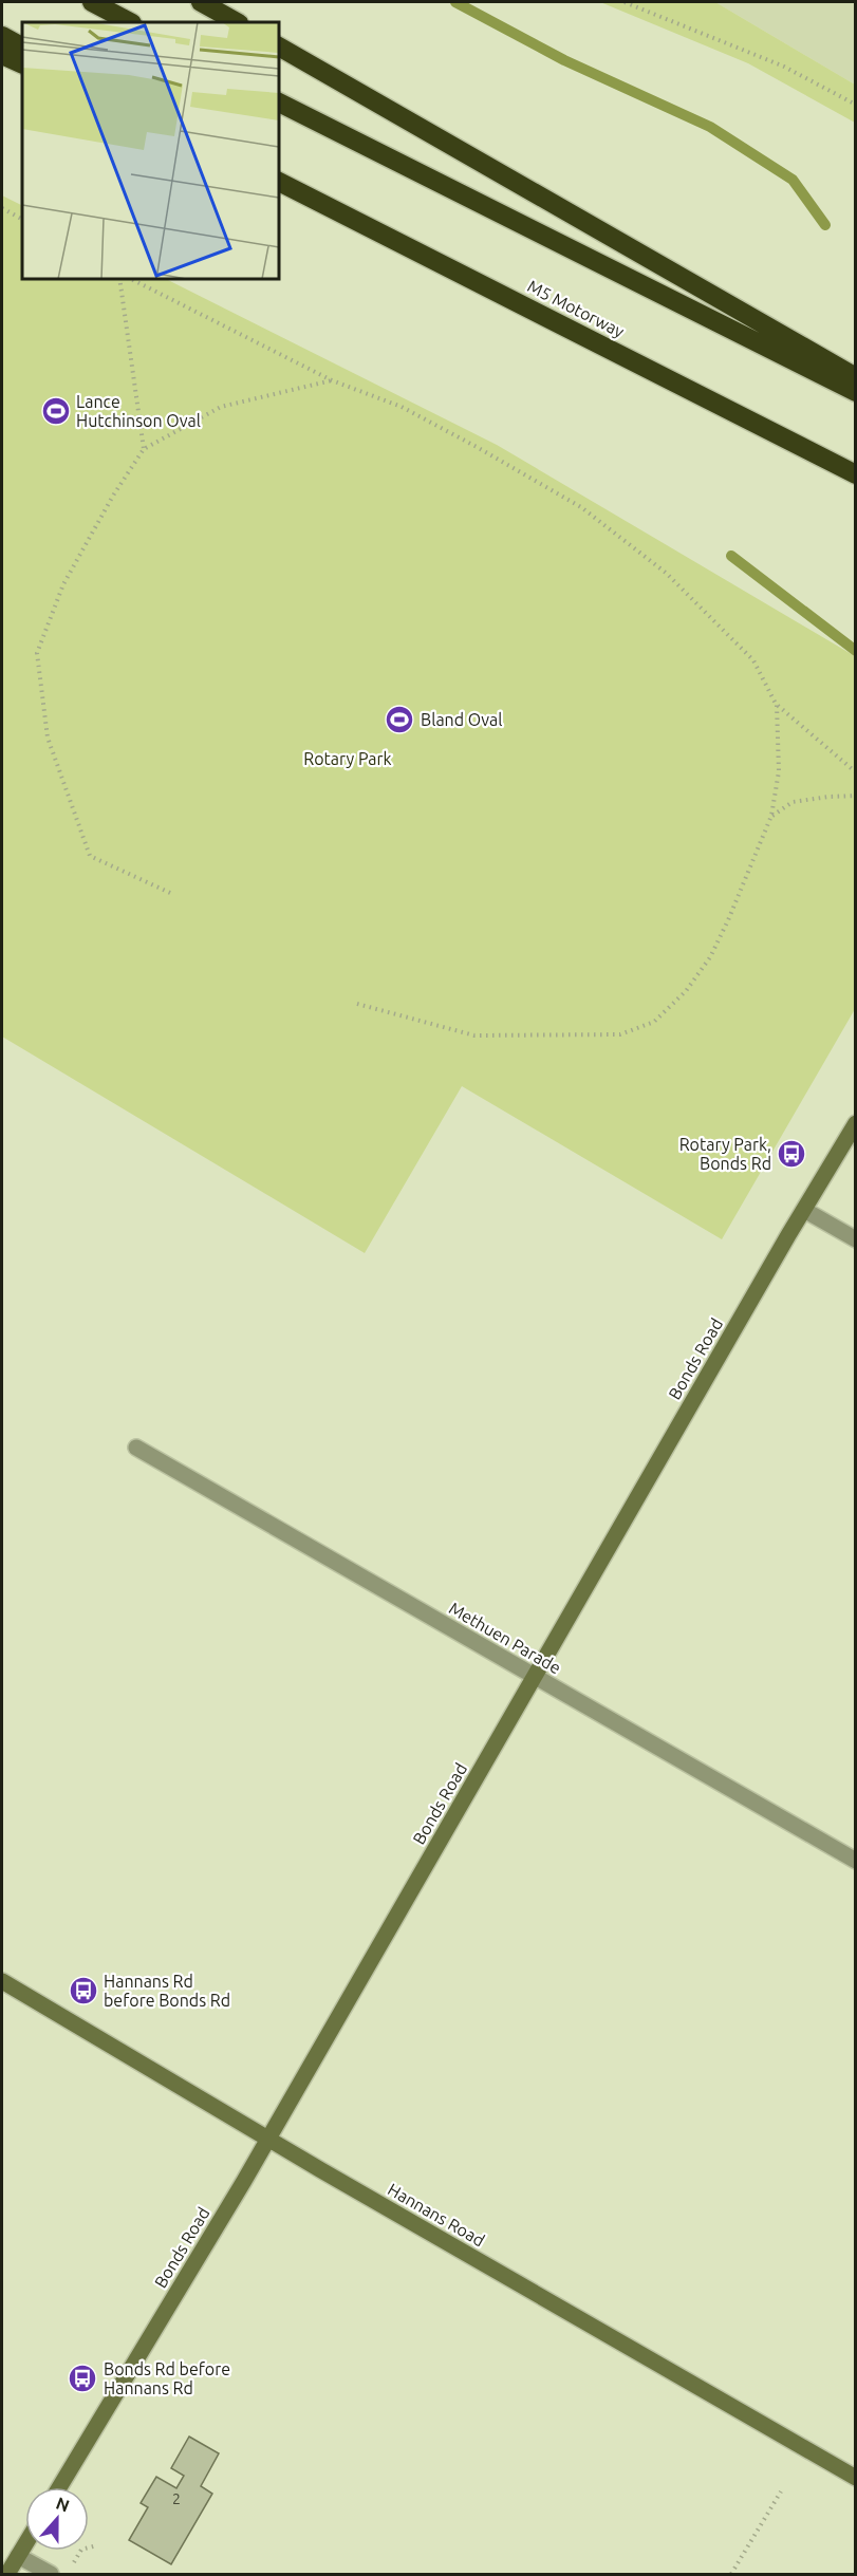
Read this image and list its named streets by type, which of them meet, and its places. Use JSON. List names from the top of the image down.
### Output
{
  "streets": {
    "highway": ["M5 Motorway"],
    "main road": ["Bonds Road", "Hannans Road"],
    "street": ["Methuen Parade"]
  },
  "crossings": [
    ["Bonds Road", "Methuen Parade"],
    ["Bonds Road", "Hannans Road"]
  ],
  "parks": ["Rotary Park"],
  "places": {
    "sports": ["Lance Hutchinson Oval", "Bland Oval"],
    "bus stop": ["Rotary Park, Bonds Rd", "Hannans Rd before Bonds Rd", "Bonds Rd before Hannans Rd"]
  },
  "house_numbers": ["2"],
  "north": "top"
}
